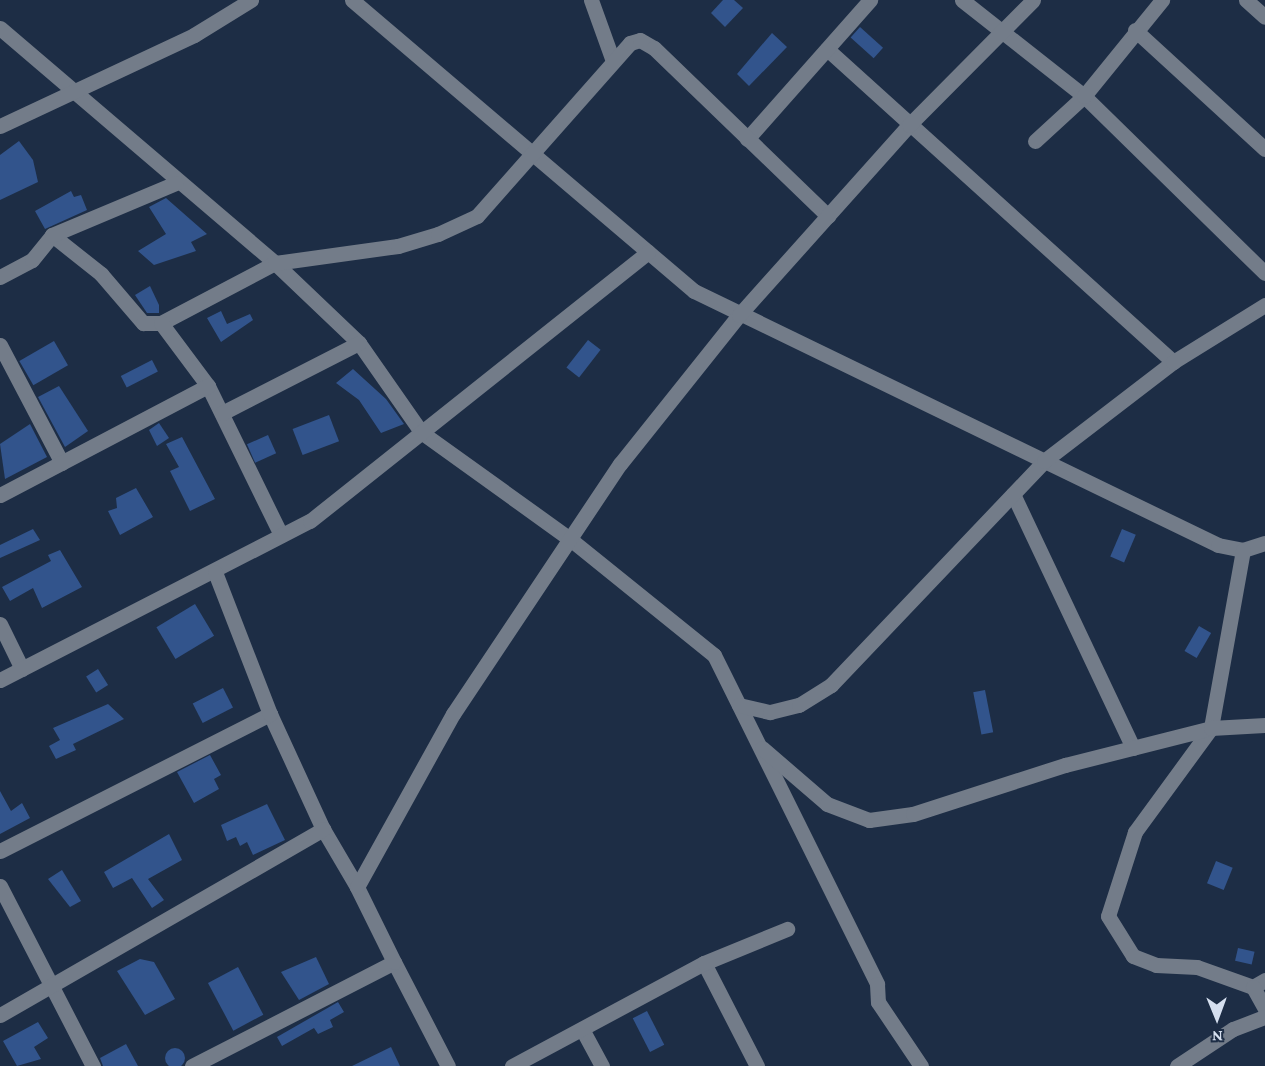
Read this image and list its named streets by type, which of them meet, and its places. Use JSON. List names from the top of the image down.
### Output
{
  "north": "bottom"
}
